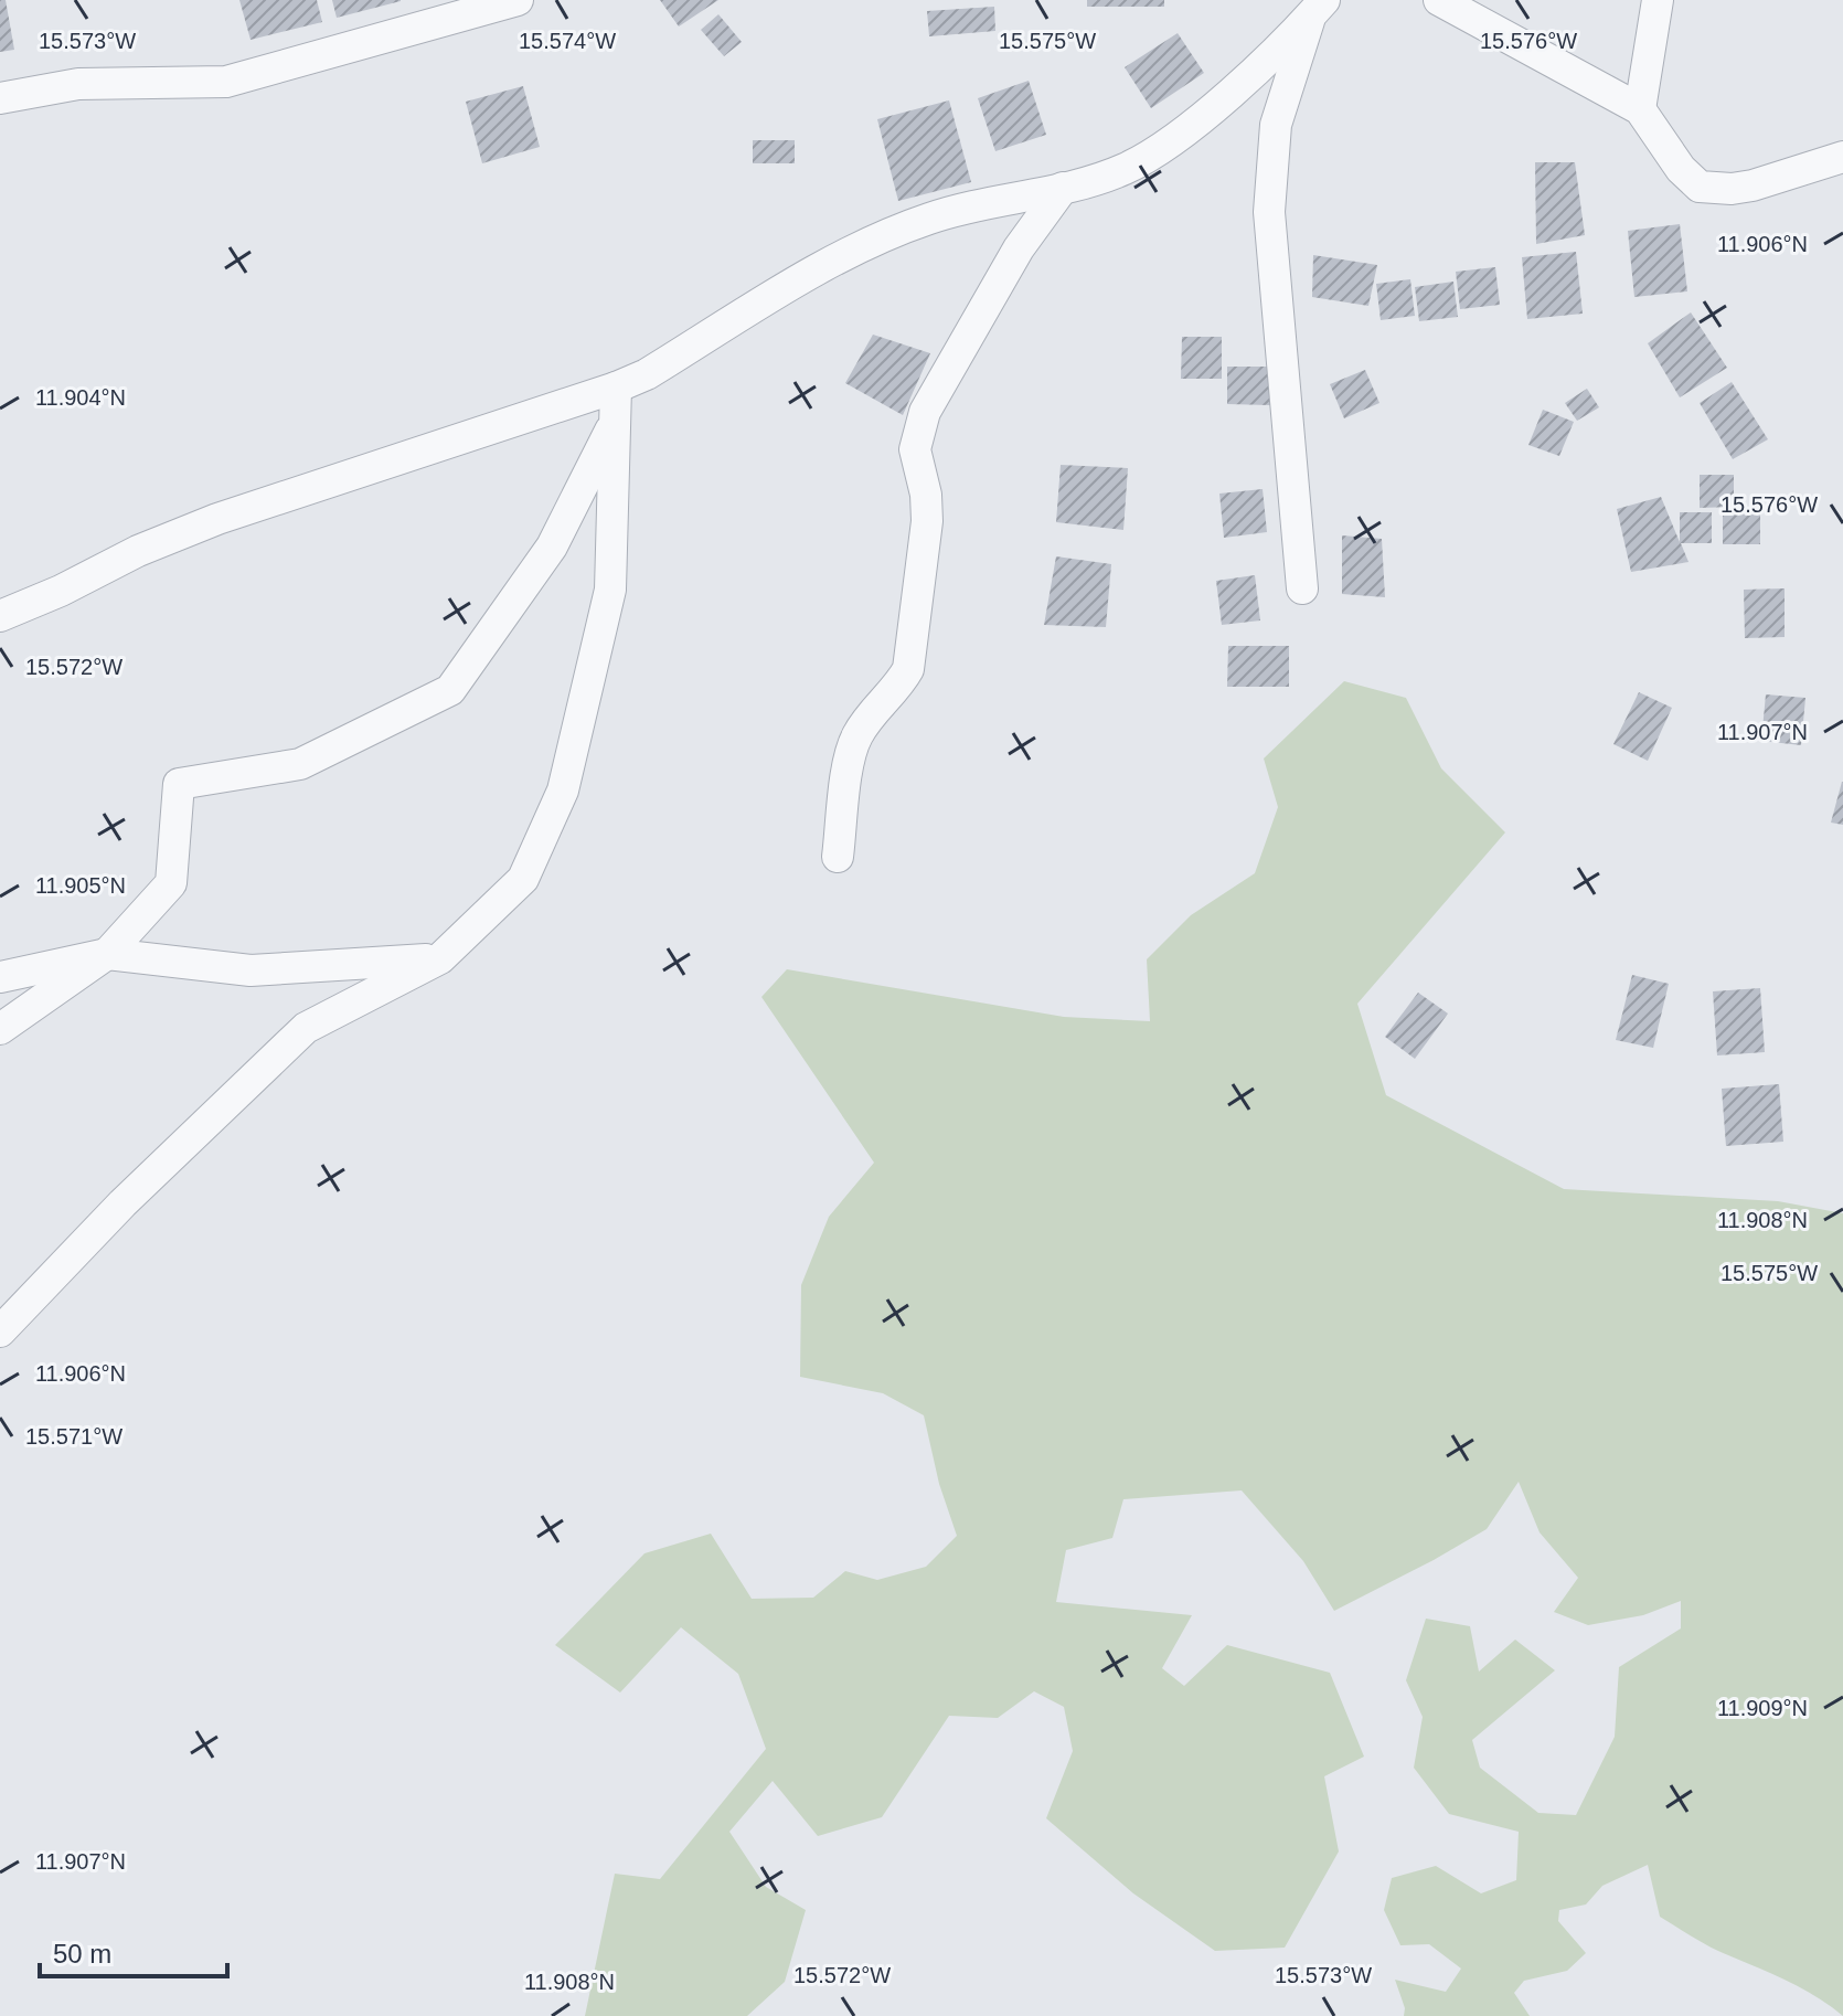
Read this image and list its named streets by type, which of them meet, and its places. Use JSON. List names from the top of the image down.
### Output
{
  "scale_bar": "50 m",
  "coordinates": [
    "15.576°W",
    "15.573°W",
    "15.574°W",
    "15.575°W",
    "11.906°N",
    "11.904°N",
    "15.572°W",
    "11.907°N",
    "11.905°N",
    "11.908°N",
    "15.571°W",
    "11.909°N"
  ]
}
